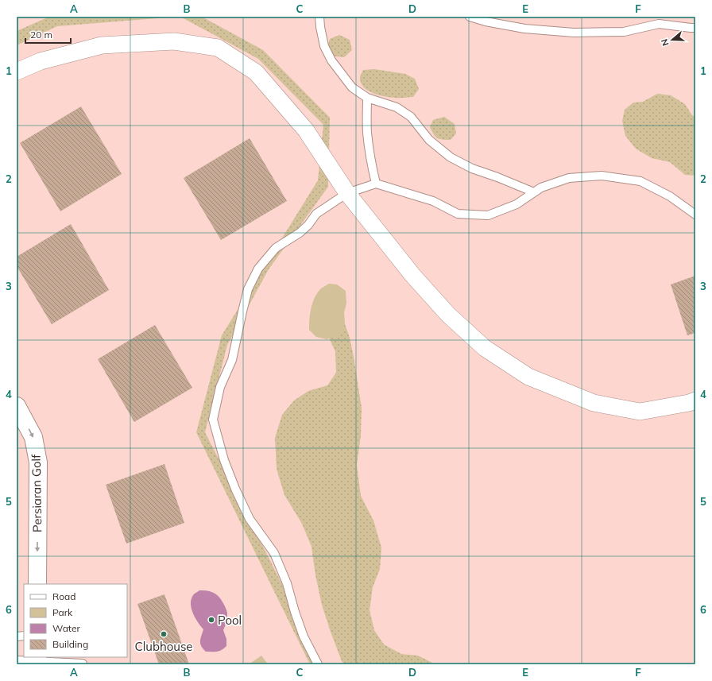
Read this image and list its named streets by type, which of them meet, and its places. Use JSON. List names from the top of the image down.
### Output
{
  "streets": {
    "street": ["Persiaran Golf"]
  },
  "one_way": ["Persiaran Golf"],
  "places": ["Pool", "Clubhouse"],
  "legend": [
    "Road",
    "Park",
    "Water",
    "Building"
  ],
  "scale_bar": "20 m",
  "north": "left",
  "grid": {
    "columns": [
      "A",
      "B",
      "C",
      "D",
      "E",
      "F"
    ],
    "rows": [
      "1",
      "2",
      "3",
      "4",
      "5",
      "6"
    ]
  }
}
